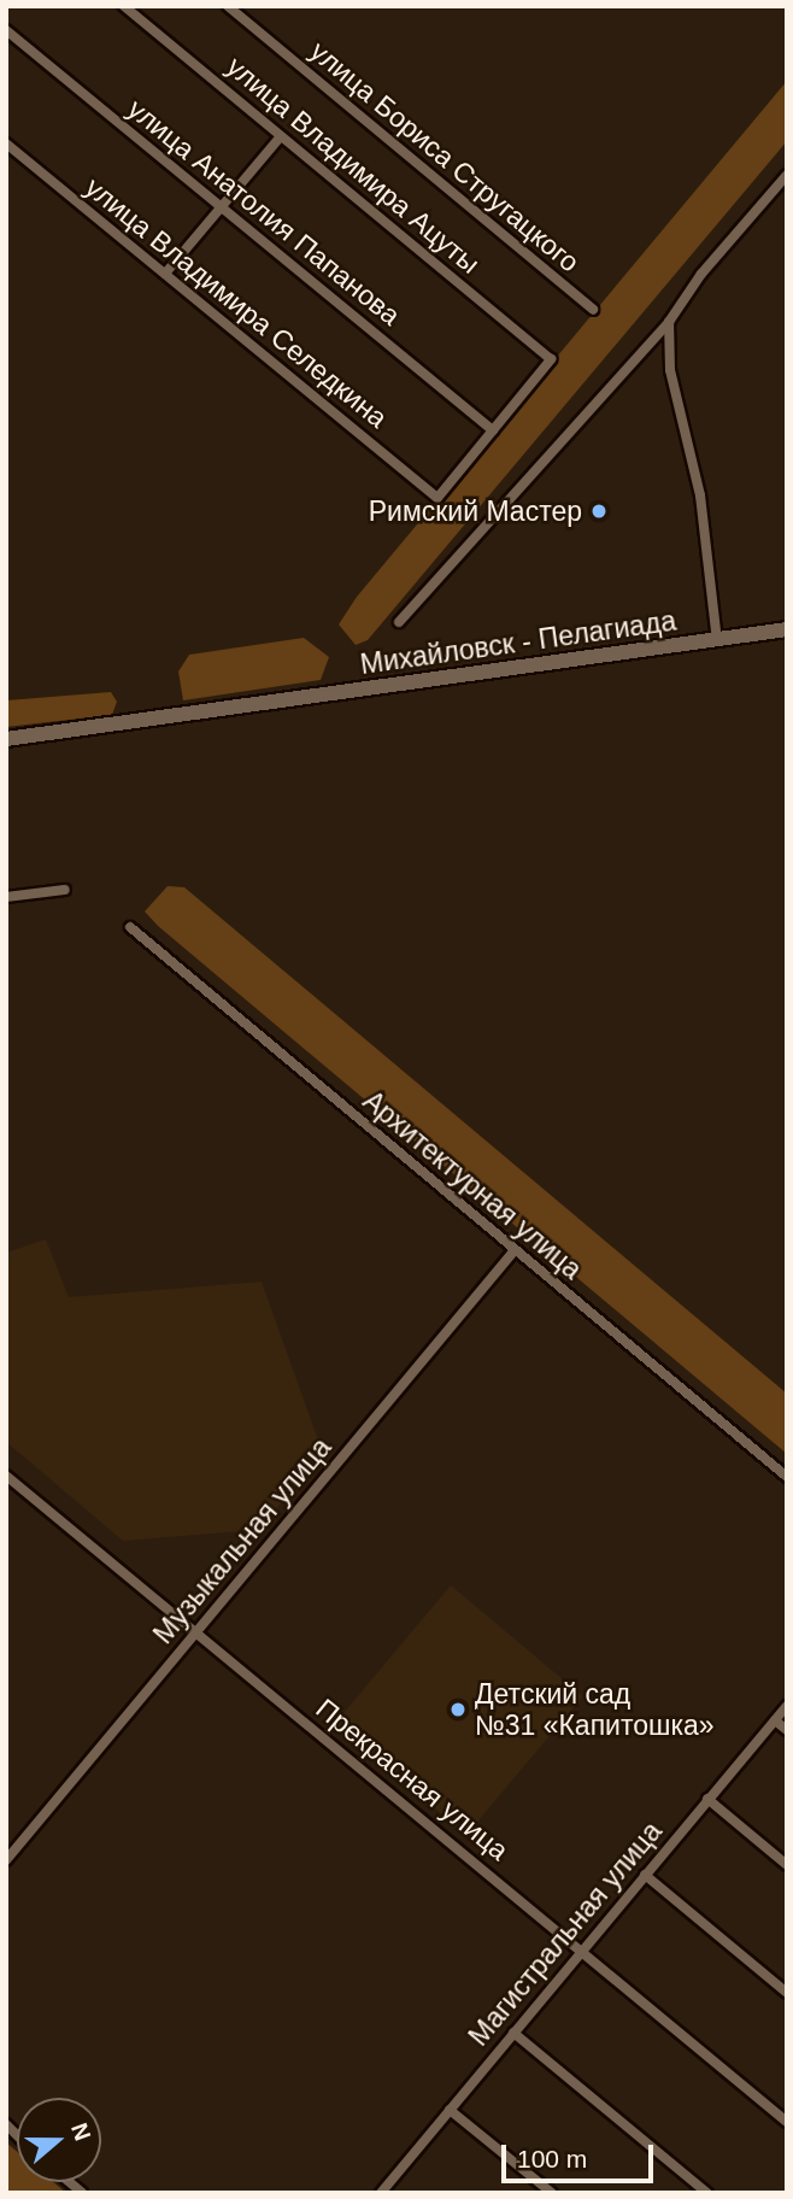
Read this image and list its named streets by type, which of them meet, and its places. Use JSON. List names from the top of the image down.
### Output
{
  "streets": {
    "street": [
      "улица Бориса Стругацкого",
      "улица Владимира Ацуты",
      "улица Анатолия Папанова",
      "улица Владимира Селедкина",
      "Михайловск - Пелагиада",
      "Архитектурная улица",
      "Музыкальная улица",
      "Прекрасная улица",
      "Магистральная улица"
    ]
  },
  "crossings": [
    ["улица Владимира Ацуты", "улица Анатолия Папанова"],
    ["улица Владимира Ацуты", "улица Владимира Селедкина"],
    ["улица Анатолия Папанова", "улица Владимира Селедкина"],
    ["Архитектурная улица", "Музыкальная улица"],
    ["Музыкальная улица", "Прекрасная улица"],
    ["Прекрасная улица", "Магистральная улица"]
  ],
  "places": ["Римский Мастер", "Детский сад №31 «Капитошка»"],
  "scale_bar": "100 m",
  "north": "right"
}
